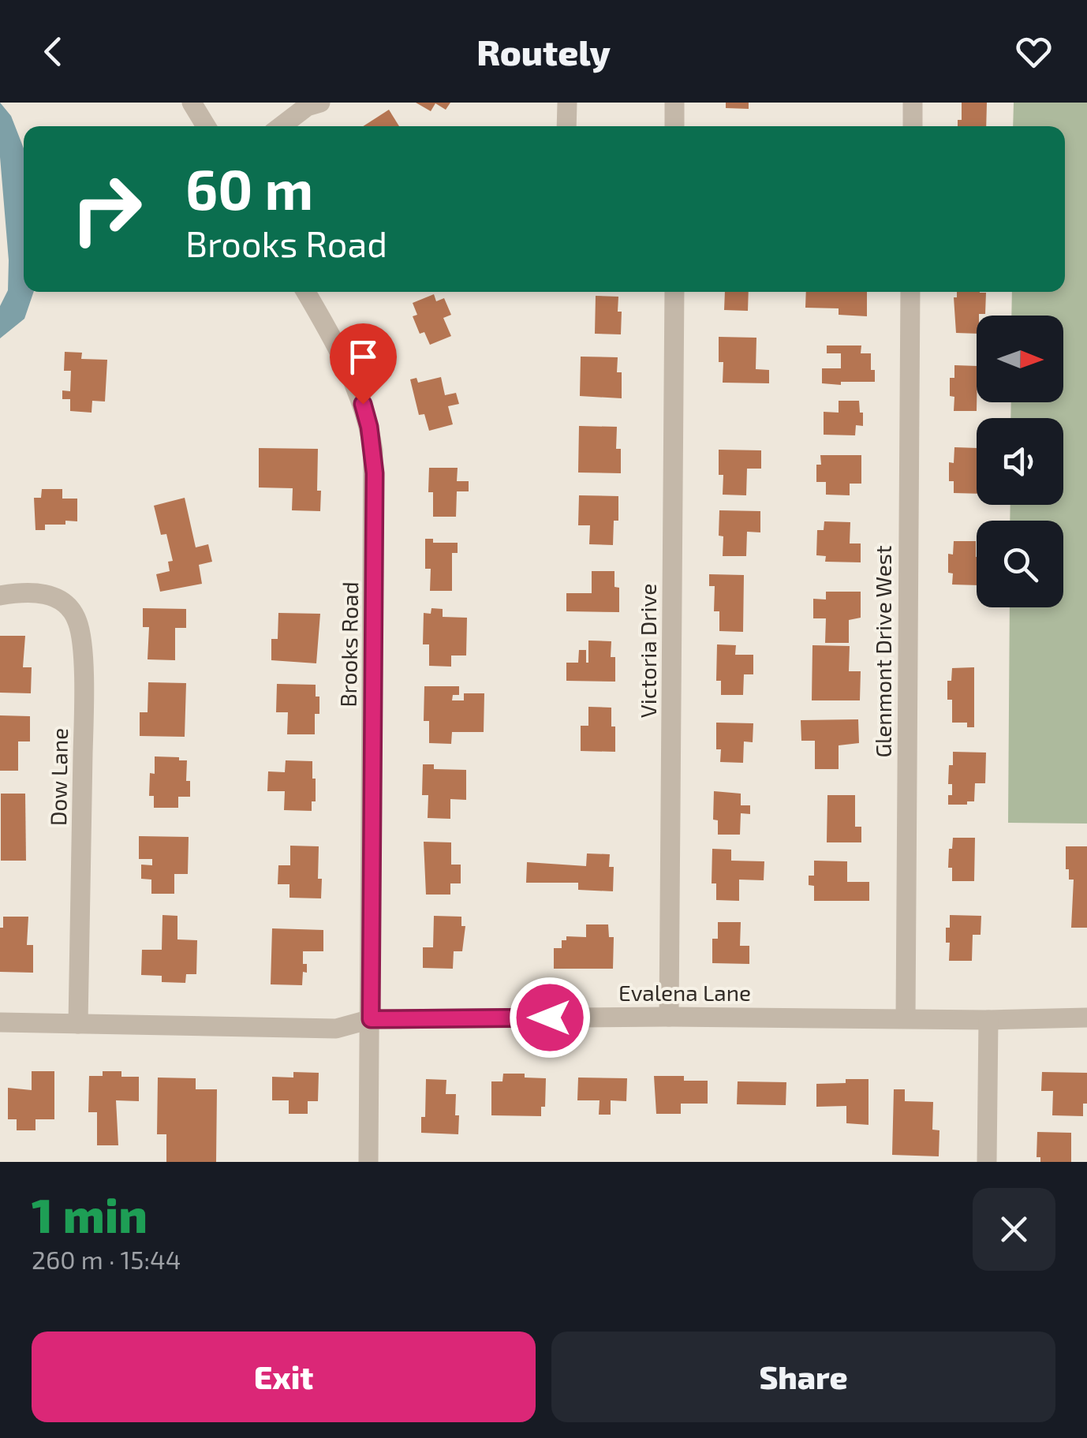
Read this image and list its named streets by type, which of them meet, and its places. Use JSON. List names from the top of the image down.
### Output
{
  "streets": {
    "street": [
      "Brooks Road",
      "Victoria Drive",
      "Glenmont Drive West",
      "Dow Lane",
      "Evalena Lane"
    ]
  },
  "crossings": [
    ["Brooks Road", "Evalena Lane"],
    ["Victoria Drive", "Evalena Lane"],
    ["Glenmont Drive West", "Evalena Lane"],
    ["Dow Lane", "Evalena Lane"]
  ],
  "north": "right",
  "page": {
    "header": "Routely",
    "turn": ["60 m", "Brooks Road"],
    "heading": ["1 min", "260 m · 15:44"],
    "buttons": ["Exit", "Share"]
  }
}
